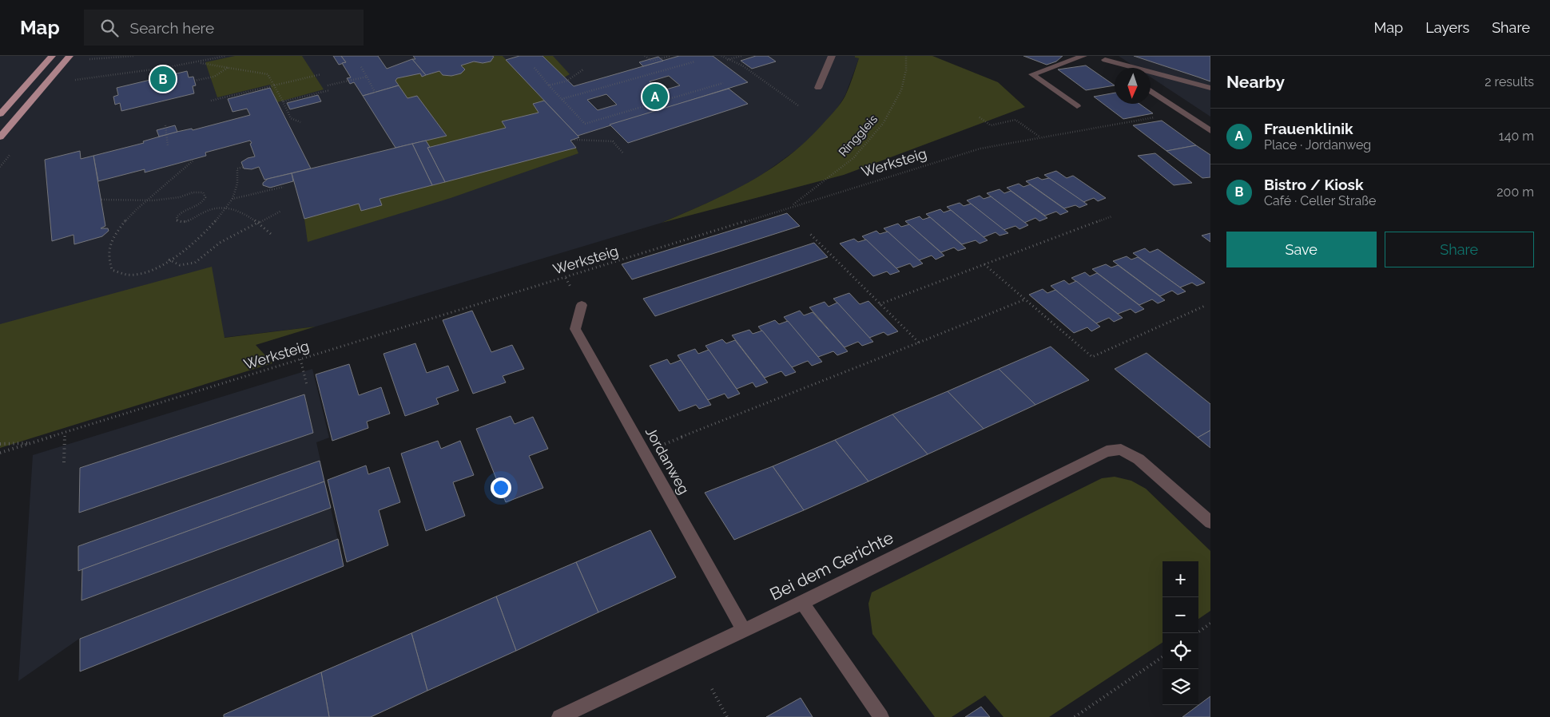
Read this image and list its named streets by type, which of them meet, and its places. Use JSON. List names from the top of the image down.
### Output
{
  "streets": {
    "street": ["Jordanweg", "Bei dem Gerichte"],
    "path": ["Ringgleis", "Werksteig"]
  },
  "crossings": [
    ["Ringgleis", "Werksteig"],
    ["Jordanweg", "Bei dem Gerichte"]
  ],
  "north": "bottom",
  "page": {
    "header": "Map",
    "search": "Search here",
    "nav": ["Map", "Layers", "Share"],
    "heading": ["Nearby", "2 results"],
    "pins": ["B", "A"],
    "list": [
      {
        "mark": "A",
        "name": "Frauenklinik",
        "note": "Place · Jordanweg",
        "value": "140 m"
      },
      {
        "mark": "B",
        "name": "Bistro / Kiosk",
        "note": "Café · Celler Straße",
        "value": "200 m"
      }
    ],
    "buttons": ["Save", "Share"],
    "map_buttons": ["+", "−"]
  }
}
